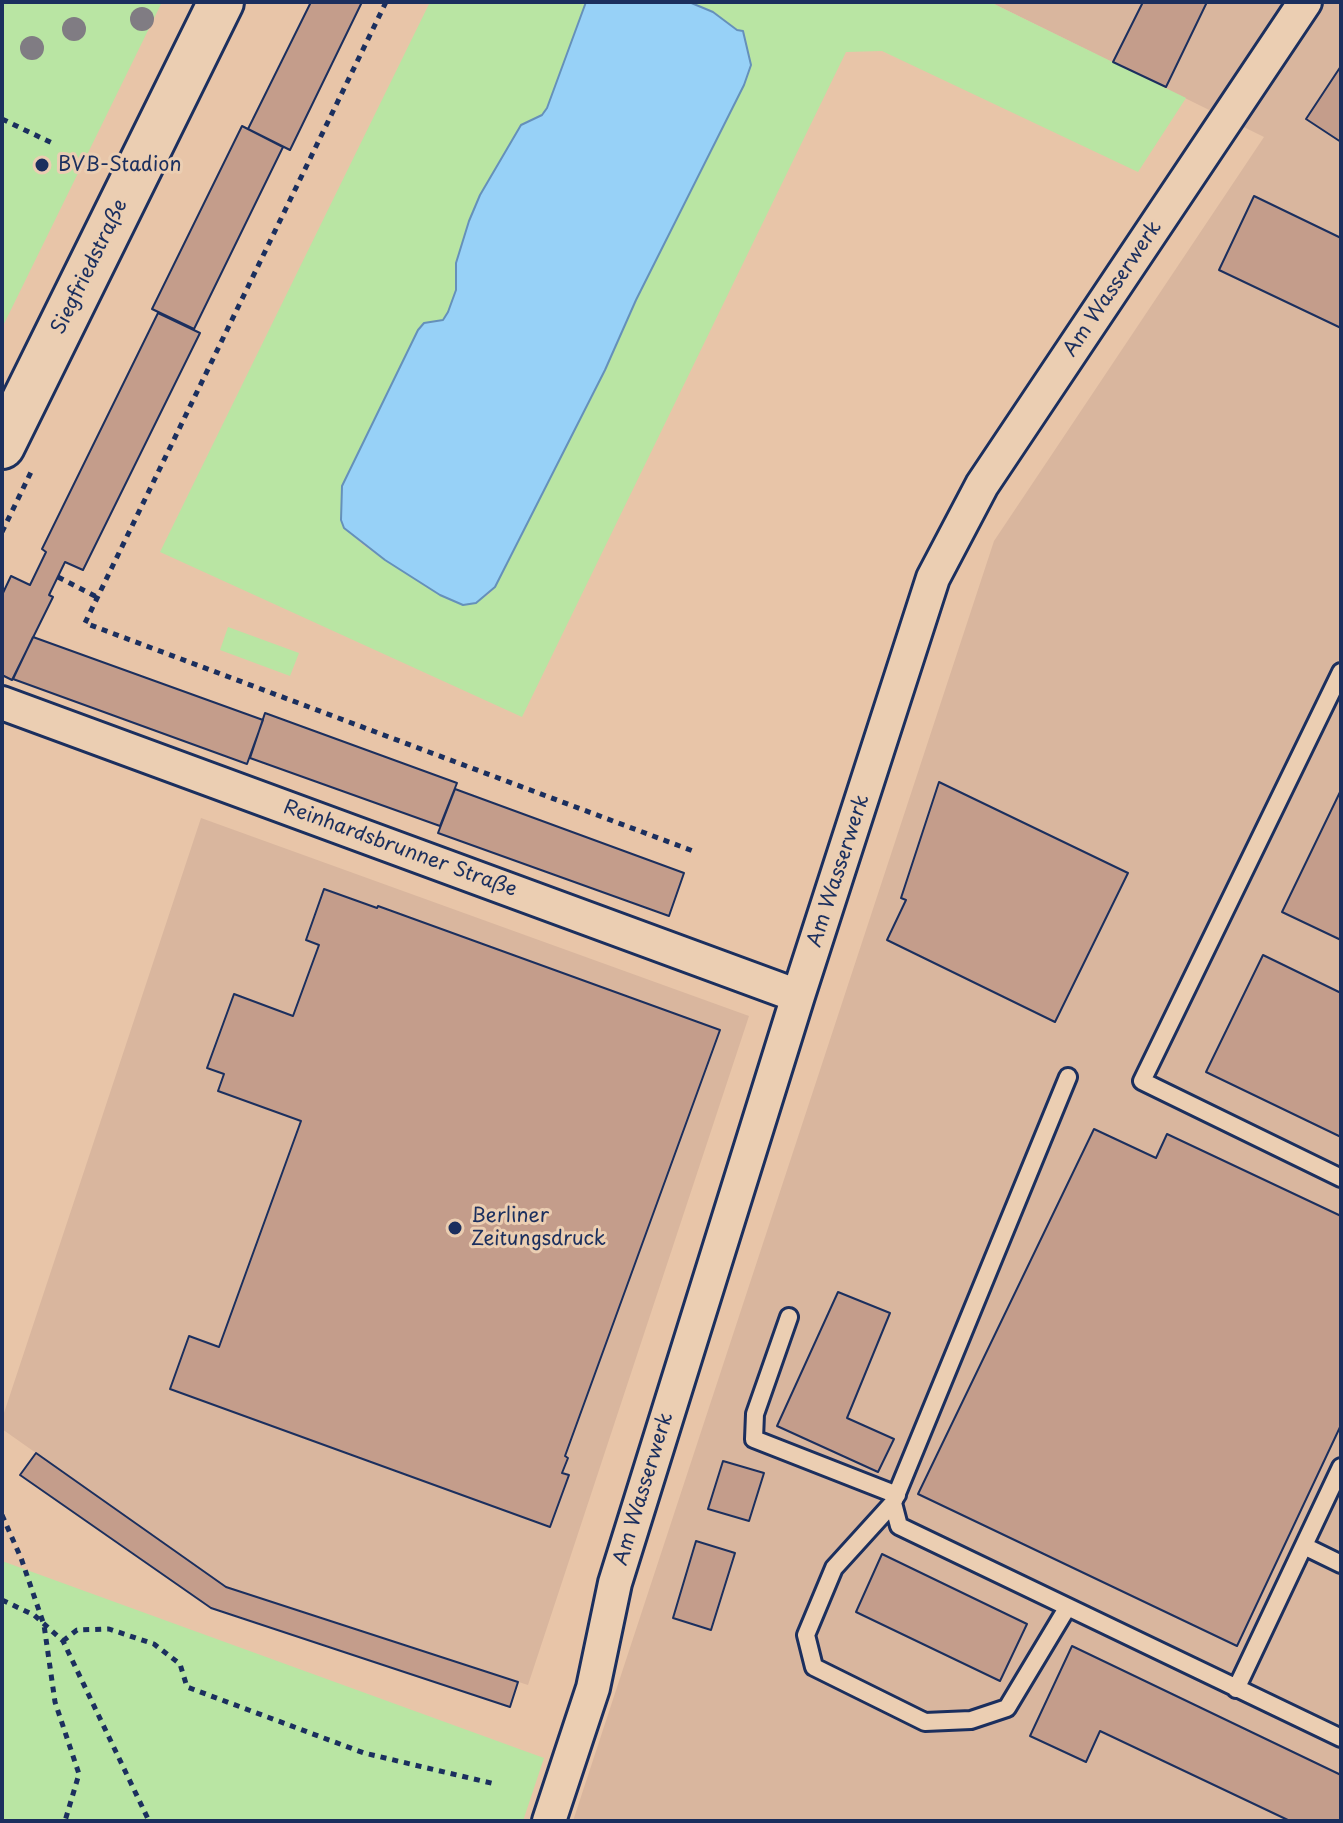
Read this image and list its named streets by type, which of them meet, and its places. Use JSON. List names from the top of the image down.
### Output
{
  "streets": {
    "street": ["Siegfriedstraße", "Am Wasserwerk", "Reinhardsbrunner Straße"]
  },
  "crossings": [
    ["Am Wasserwerk", "Reinhardsbrunner Straße"]
  ],
  "places": ["BVB-Stadion", "Berliner Zeitungsdruck"]
}
